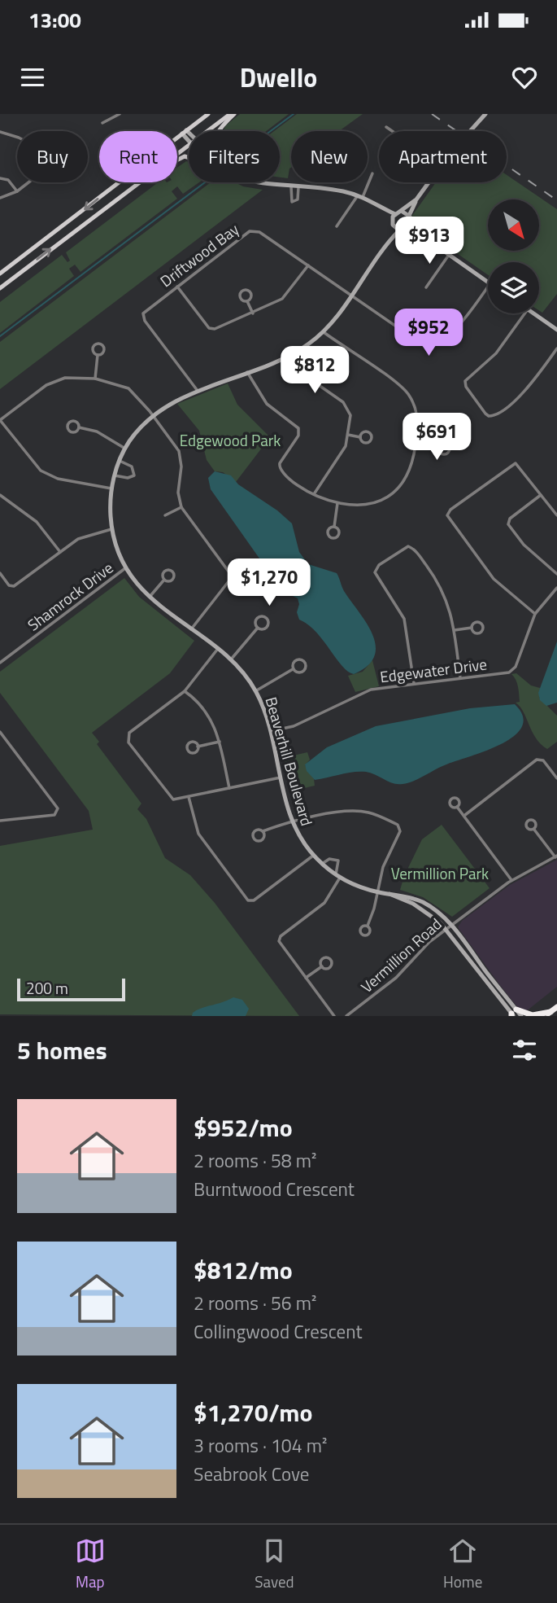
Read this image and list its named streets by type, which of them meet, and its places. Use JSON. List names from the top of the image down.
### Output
{
  "streets": {
    "street": [
      "Driftwood Bay",
      "Shamrock Drive",
      "Edgewater Drive",
      "Beaverhill Boulevard",
      "Vermillion Road"
    ]
  },
  "crossings": [
    ["Driftwood Bay", "Beaverhill Boulevard"],
    ["Shamrock Drive", "Beaverhill Boulevard"],
    ["Edgewater Drive", "Beaverhill Boulevard"],
    ["Beaverhill Boulevard", "Vermillion Road"]
  ],
  "parks": ["Edgewood Park", "Vermillion Park"],
  "scale_bar": "200 m",
  "north": "bottom right",
  "page": {
    "status": "13:00",
    "header": "Dwello",
    "chip": [
      "Buy",
      "Rent",
      "Filters",
      "New",
      "Apartment"
    ],
    "price": [
      "$913",
      "$952",
      "$812",
      "$691",
      "$1,270"
    ],
    "scale": "200 m",
    "heading": "5 homes",
    "list": [
      {
        "name": "$952/mo",
        "note": "2 rooms · 58 m² · Burntwood Crescent"
      },
      {
        "name": "$812/mo",
        "note": "2 rooms · 56 m² · Collingwood Crescent"
      },
      {
        "name": "$1,270/mo",
        "note": "3 rooms · 104 m² · Seabrook Cove"
      }
    ],
    "tabs": ["Map", "Saved", "Home"]
  }
}
